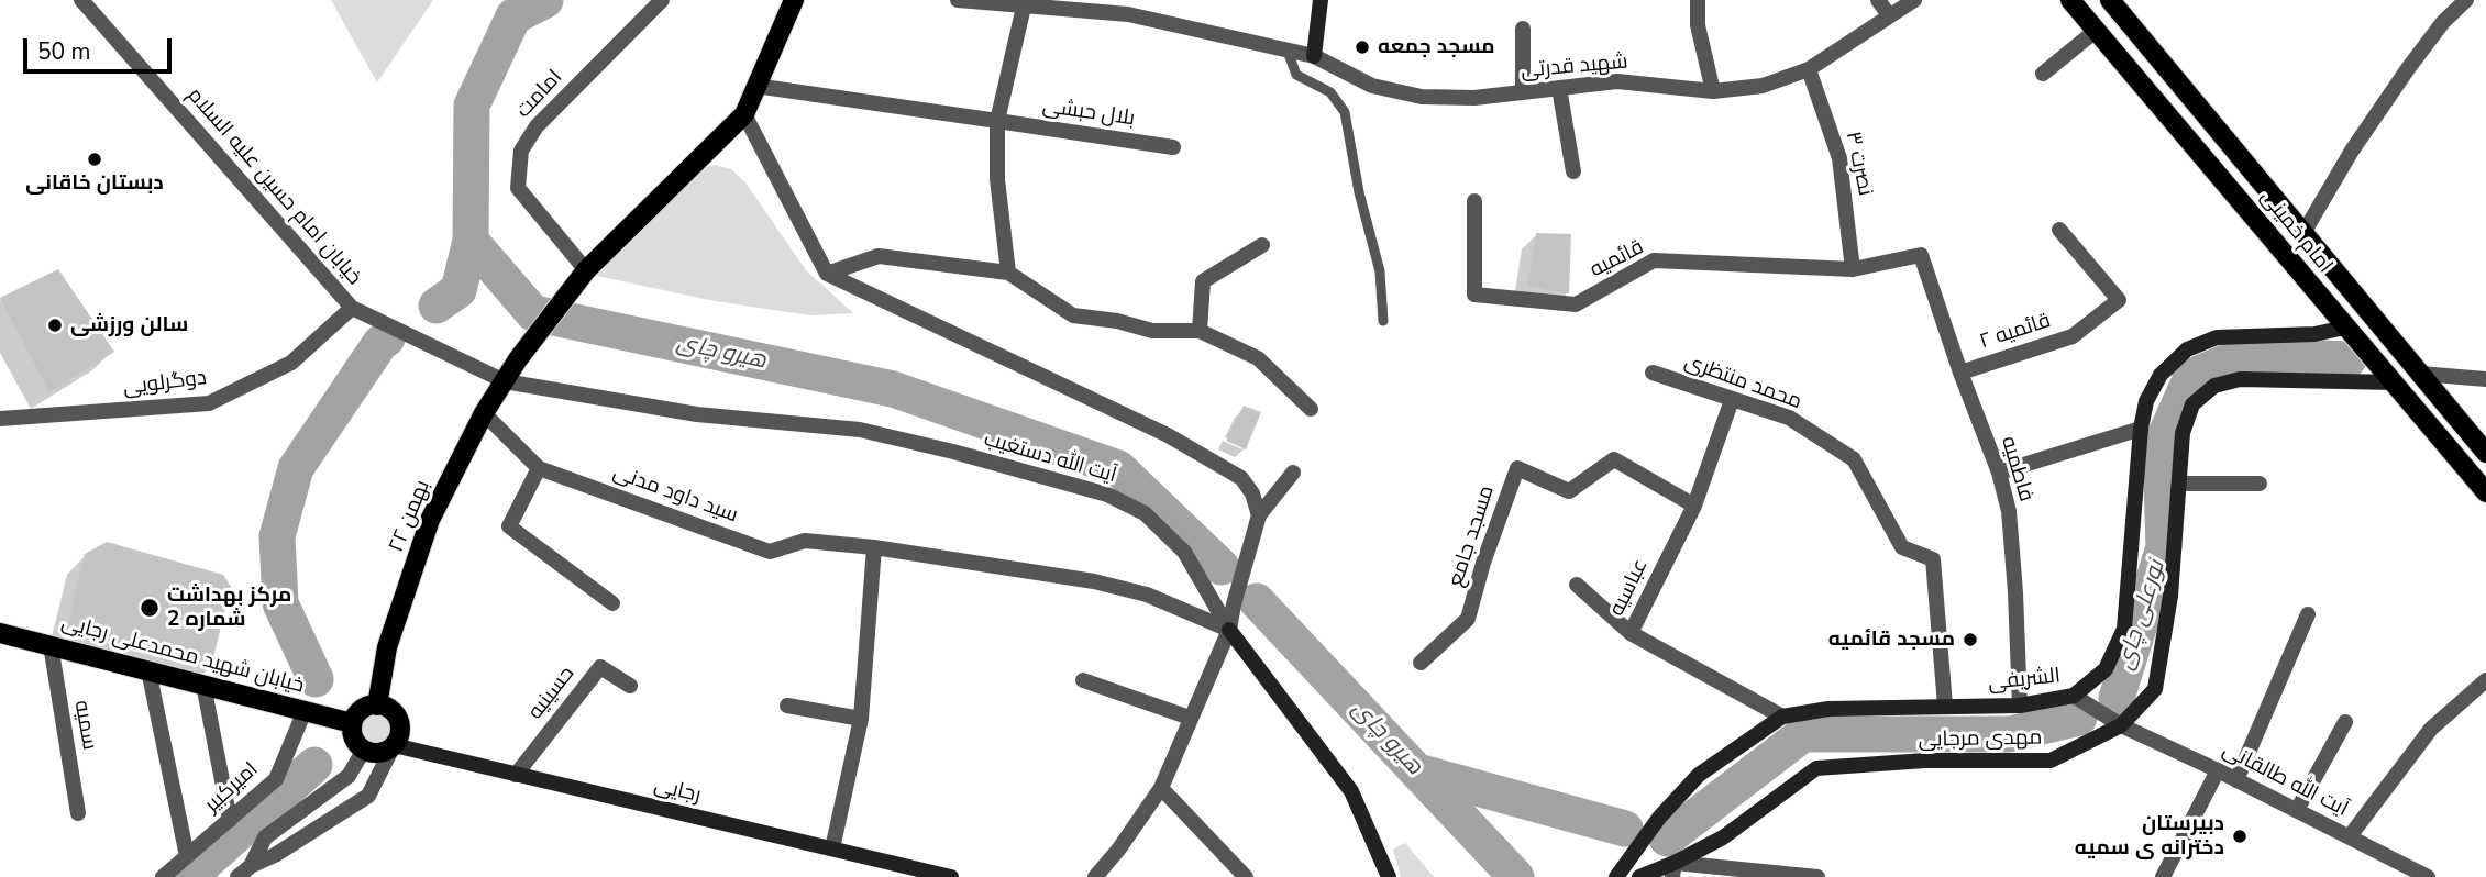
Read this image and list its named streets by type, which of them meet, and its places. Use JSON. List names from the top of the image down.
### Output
{
  "streets": {
    "main road": [
      "امام خمینی",
      "آیت الله دستغیب",
      "۲۲ بهمن",
      "خیابان شهید محمدعلی رجایی",
      "الشریفی",
      "مهدی مرجایی",
      "رجایی"
    ],
    "street": [
      "شهید قدرتی",
      "امامت",
      "بلال حبشی",
      "نصرت ۳",
      "خیابان امام حسین علیه السلام",
      "قائمیه",
      "قائمیه ۲",
      "محمد منتظری",
      "دوگرلویی",
      "فاطمیه",
      "سید داود مدنی",
      "مسجد جامع",
      "عباسیه",
      "حسینیه",
      "سمیه",
      "آیت الله طالقانی",
      "امیرکبیر"
    ]
  },
  "crossings": [
    ["شهید قدرتی", "نصرت ۳"],
    ["امامت", "۲۲ بهمن"],
    ["نصرت ۳", "قائمیه"],
    ["خیابان امام حسین علیه السلام", "دوگرلویی"],
    ["خیابان امام حسین علیه السلام", "آیت الله دستغیب"],
    ["خیابان امام حسین علیه السلام", "۲۲ بهمن"],
    ["امام خمینی", "الشریفی"],
    ["امام خمینی", "مهدی مرجایی"],
    ["قائمیه", "فاطمیه"],
    ["قائمیه ۲", "فاطمیه"],
    ["محمد منتظری", "عباسیه"],
    ["محمد منتظری", "الشریفی"],
    ["آیت الله دستغیب", "سید داود مدنی"],
    ["آیت الله دستغیب", "۲۲ بهمن"],
    ["فاطمیه", "الشریفی"],
    ["سید داود مدنی", "۲۲ بهمن"],
    ["۲۲ بهمن", "خیابان شهید محمدعلی رجایی"],
    ["۲۲ بهمن", "رجایی"],
    ["مسجد جامع", "عباسیه"],
    ["عباسیه", "الشریفی"],
    ["خیابان شهید محمدعلی رجایی", "سمیه"],
    ["خیابان شهید محمدعلی رجایی", "امیرکبیر"],
    ["خیابان شهید محمدعلی رجایی", "رجایی"],
    ["الشریفی", "آیت الله طالقانی"],
    ["حسینیه", "رجایی"],
    ["مهدی مرجایی", "آیت الله طالقانی"]
  ],
  "water": ["هیرو چای", "نورعلی چای"],
  "places": [
    "مسجد جمعه",
    "دبستان خاقانی",
    "سالن ورزشی",
    "مرکز بهداشت شماره 2",
    "مسجد قائمیه",
    "دبیرستان دخترانه ی سمیه"
  ],
  "scale_bar": "50 m"
}
